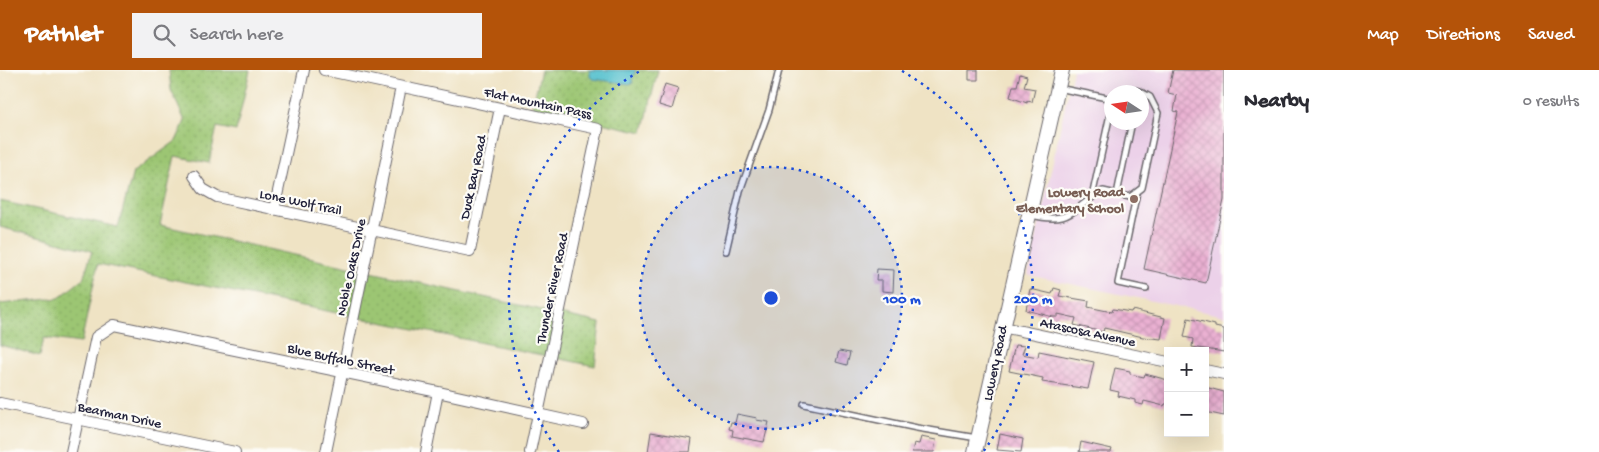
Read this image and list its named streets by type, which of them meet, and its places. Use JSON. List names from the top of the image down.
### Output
{
  "streets": {
    "street": [
      "Flat Mountain Pass",
      "Duck Bay Road",
      "Lone Wolf Trail",
      "Noble Oaks Drive",
      "Thunder River Road",
      "Atascosa Avenue",
      "Blue Buffalo Street",
      "Lowery Road",
      "Bearman Drive"
    ]
  },
  "crossings": [
    ["Flat Mountain Pass", "Duck Bay Road"],
    ["Flat Mountain Pass", "Noble Oaks Drive"],
    ["Flat Mountain Pass", "Thunder River Road"],
    ["Duck Bay Road", "Lone Wolf Trail"],
    ["Lone Wolf Trail", "Noble Oaks Drive"],
    ["Noble Oaks Drive", "Blue Buffalo Street"],
    ["Thunder River Road", "Blue Buffalo Street"],
    ["Atascosa Avenue", "Lowery Road"],
    ["Blue Buffalo Street", "Bearman Drive"]
  ],
  "places": ["Lowery Road Elementary School"],
  "north": "left",
  "page": {
    "header": "Pathlet",
    "search": "Search here",
    "nav": ["Map", "Directions", "Saved"],
    "heading": ["Nearby", "0 results"],
    "map_buttons": ["+", "−"]
  },
  "rings": ["100 m", "200 m"]
}
